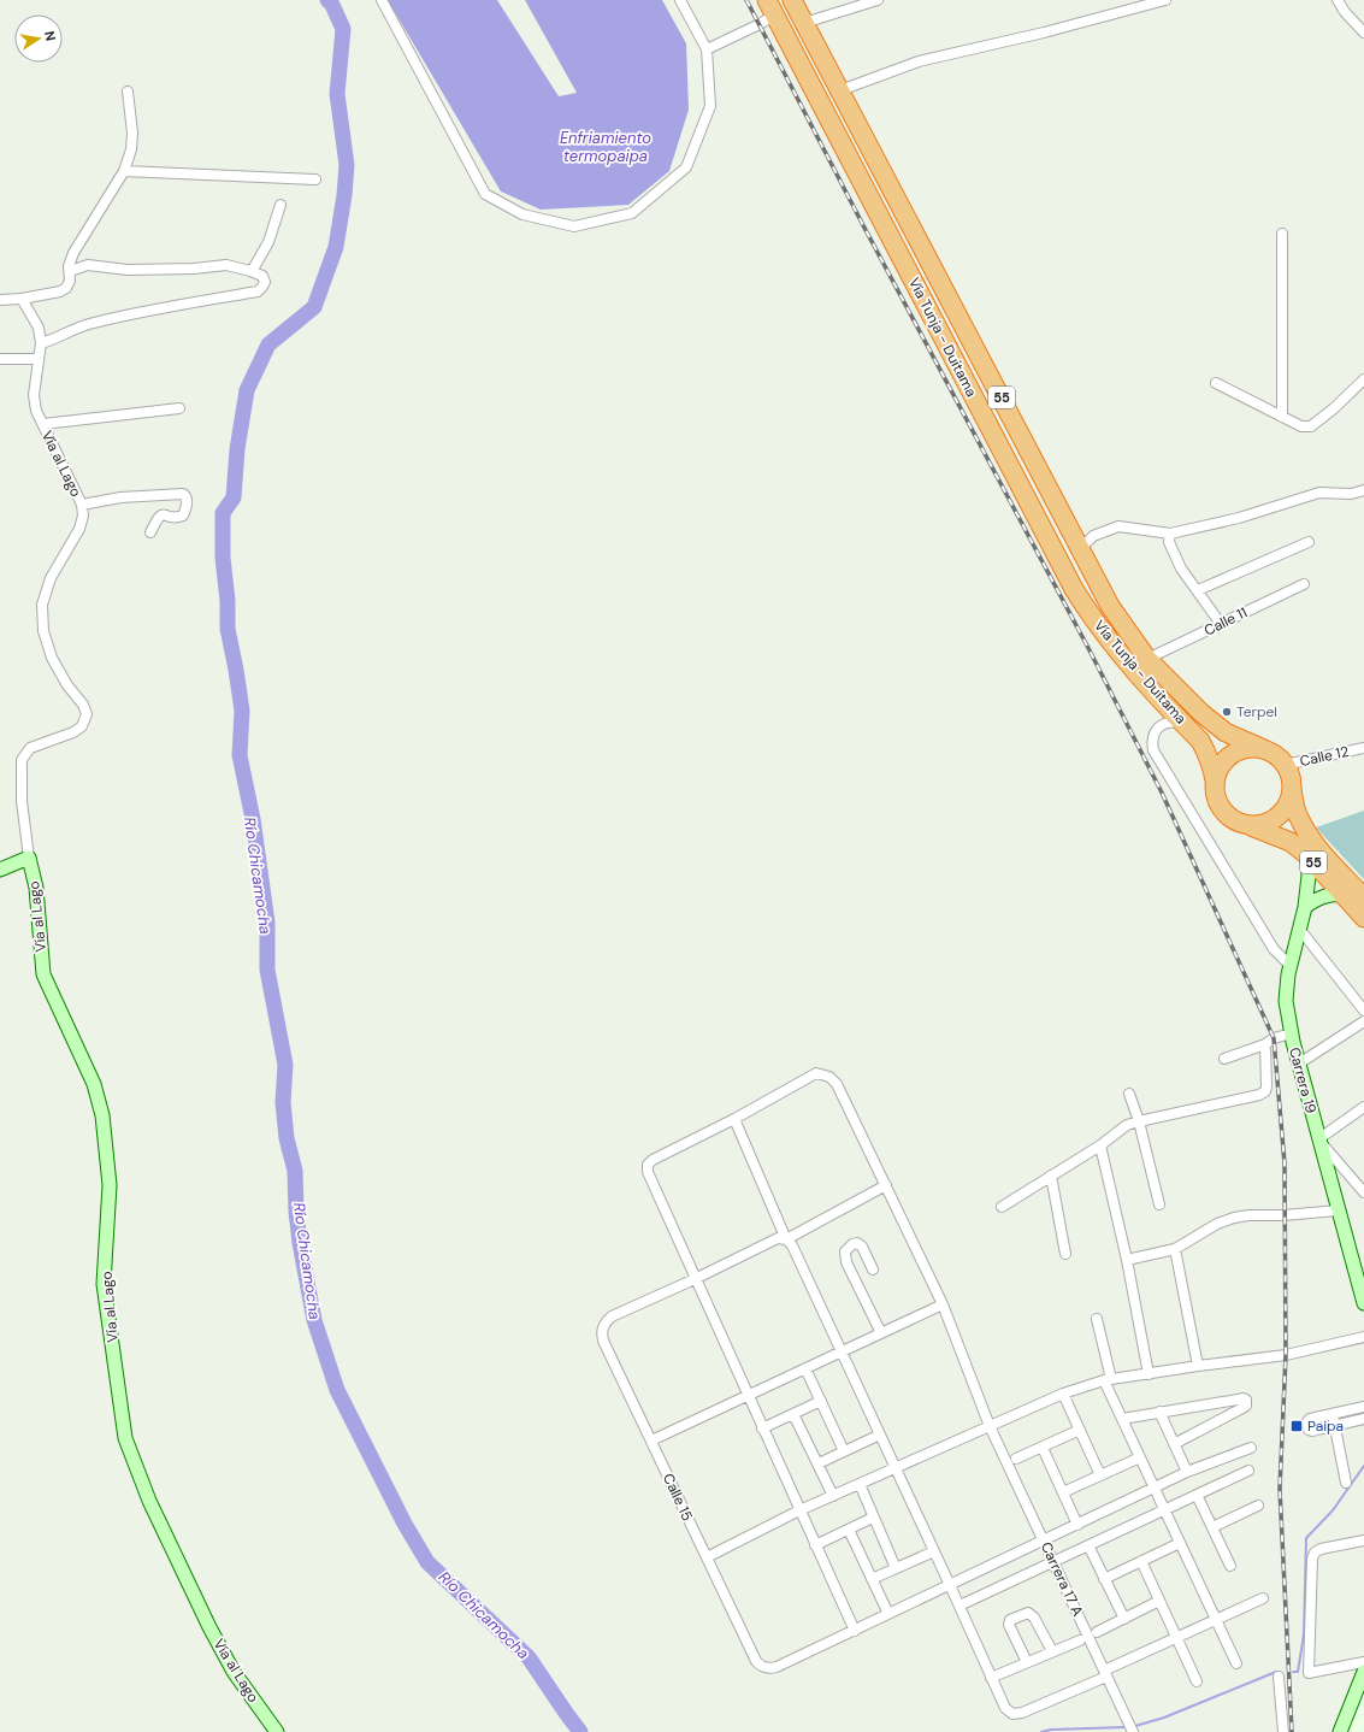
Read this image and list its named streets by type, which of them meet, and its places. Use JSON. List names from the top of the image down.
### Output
{
  "streets": {
    "highway": ["Vía Tunja - Duitama", "55"],
    "street": [
      "Vía al Lago",
      "Calle 11",
      "Calle 12",
      "Carrera 19",
      "Calle 15",
      "Carrera 17 A"
    ]
  },
  "crossings": [
    ["Vía Tunja - Duitama", "55"],
    ["Vía Tunja - Duitama", "Calle 11"],
    ["Vía Tunja - Duitama", "Calle 12"],
    ["55", "Calle 12"],
    ["55", "Carrera 19"]
  ],
  "water": ["Enfriamiento termopaipa", "Río Chicamocha"],
  "places": {
    "other": ["Terpel"],
    "transit": ["Paipa"]
  },
  "north": "right"
}
